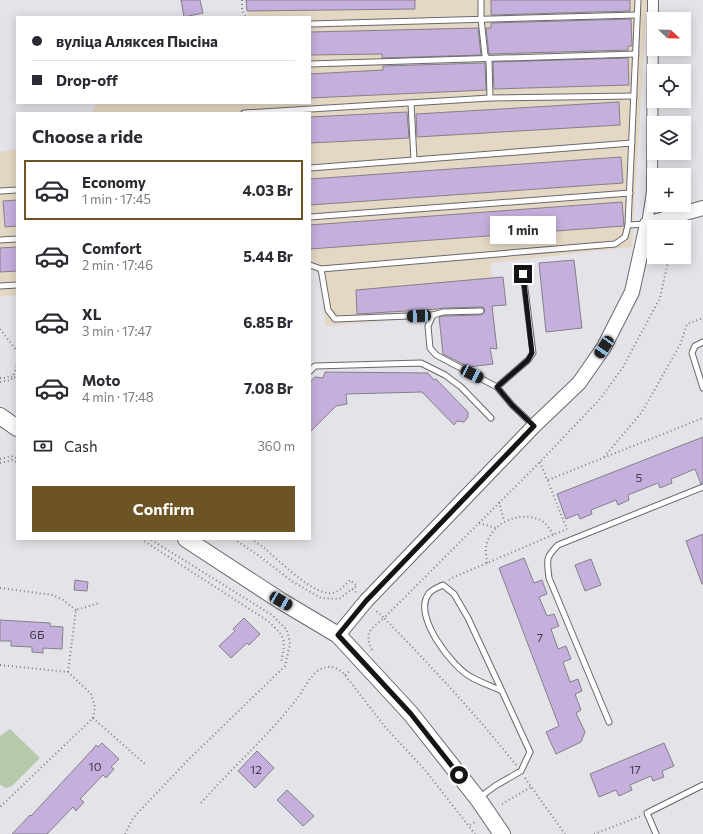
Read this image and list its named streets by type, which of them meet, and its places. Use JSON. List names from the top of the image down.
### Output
{
  "house_numbers": [
    "5",
    "6Б",
    "7",
    "10",
    "12",
    "17"
  ],
  "north": "right",
  "page": {
    "map_buttons": ["+", "−"],
    "banner": ["вуліца Аляксея Пысіна", "Drop-off"],
    "heading": "Choose a ride",
    "list": [
      {
        "name": "Economy",
        "note": "1 min · 17:45",
        "value": "4.03 Br"
      },
      {
        "name": "Comfort",
        "note": "2 min · 17:46",
        "value": "5.44 Br"
      },
      {
        "name": "XL",
        "note": "3 min · 17:47",
        "value": "6.85 Br"
      },
      {
        "name": "Moto",
        "note": "4 min · 17:48",
        "value": "7.08 Br"
      }
    ],
    "bubble": "1 min",
    "pay": ["Cash", "360 m"],
    "buttons": "Confirm"
  }
}
